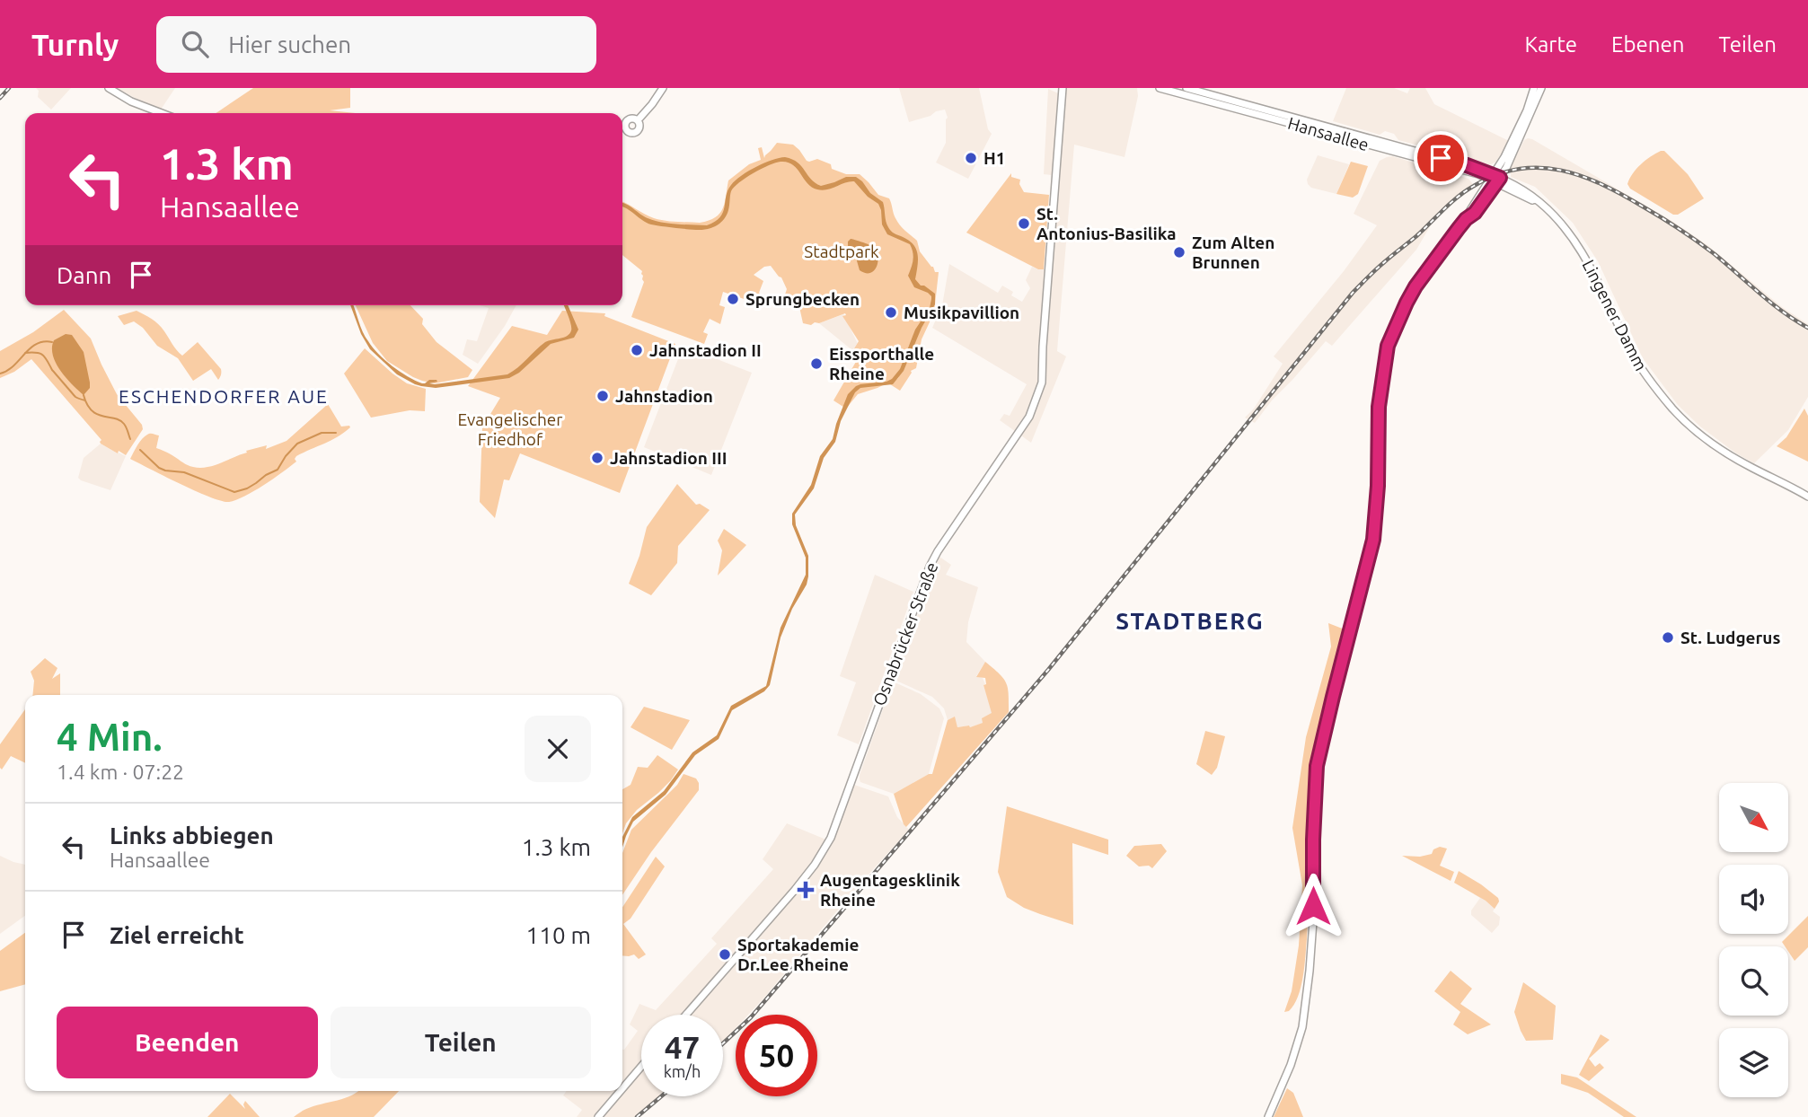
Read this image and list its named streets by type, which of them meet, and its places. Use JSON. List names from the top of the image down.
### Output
{
  "streets": {
    "main road": ["Hansaallee", "Lingener Damm", "Osnabrücker Straße"]
  },
  "crossings": [
    ["Hansaallee", "Lingener Damm"]
  ],
  "districts": ["ESCHENDORFER AUE", "STADTBERG"],
  "parks": ["Stadtpark", "Evangelischer Friedhof"],
  "places": {
    "other": [
      "H1",
      "St. Antonius-Basilika",
      "Zum Alten Brunnen",
      "Sprungbecken",
      "Musikpavillion",
      "Jahnstadion II",
      "Eissporthalle Rheine",
      "Jahnstadion",
      "Jahnstadion III",
      "St. Ludgerus",
      "Sportakademie Dr.Lee Rheine"
    ],
    "health": ["Augentagesklinik Rheine"]
  },
  "north": "bottom right",
  "page": {
    "header": "Turnly",
    "search": "Hier suchen",
    "nav": ["Karte", "Ebenen", "Teilen"],
    "turn": ["1.3 km", "Hansaallee"],
    "then": "Dann",
    "heading": ["4 Min.", "1.4 km · 07:22"],
    "list": [
      {
        "name": "Links abbiegen",
        "note": "Hansaallee",
        "value": "1.3 km"
      },
      {
        "name": "Ziel erreicht",
        "value": "110 m"
      }
    ],
    "buttons": ["Beenden", "Teilen"],
    "speed": "47 km/h",
    "limit": "50"
  }
}
